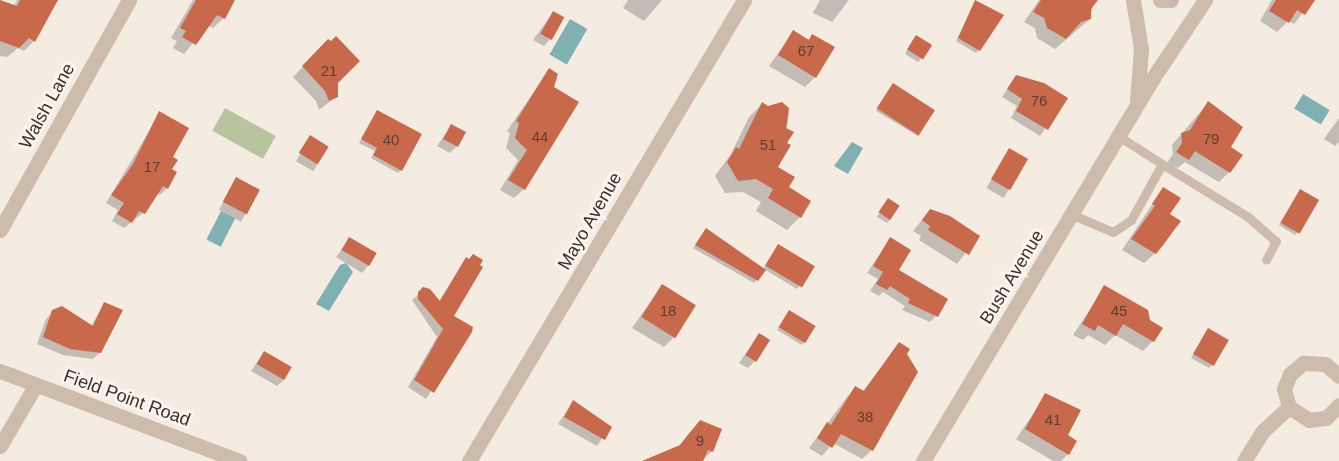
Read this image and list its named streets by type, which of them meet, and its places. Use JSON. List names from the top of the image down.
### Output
{
  "streets": {
    "street": [
      "Walsh Lane",
      "Mayo Avenue",
      "Bush Avenue",
      "Field Point Road"
    ]
  },
  "house_numbers": [
    "67",
    "21",
    "76",
    "44",
    "79",
    "40",
    "51",
    "17",
    "18",
    "45",
    "38",
    "41",
    "9"
  ]
}
